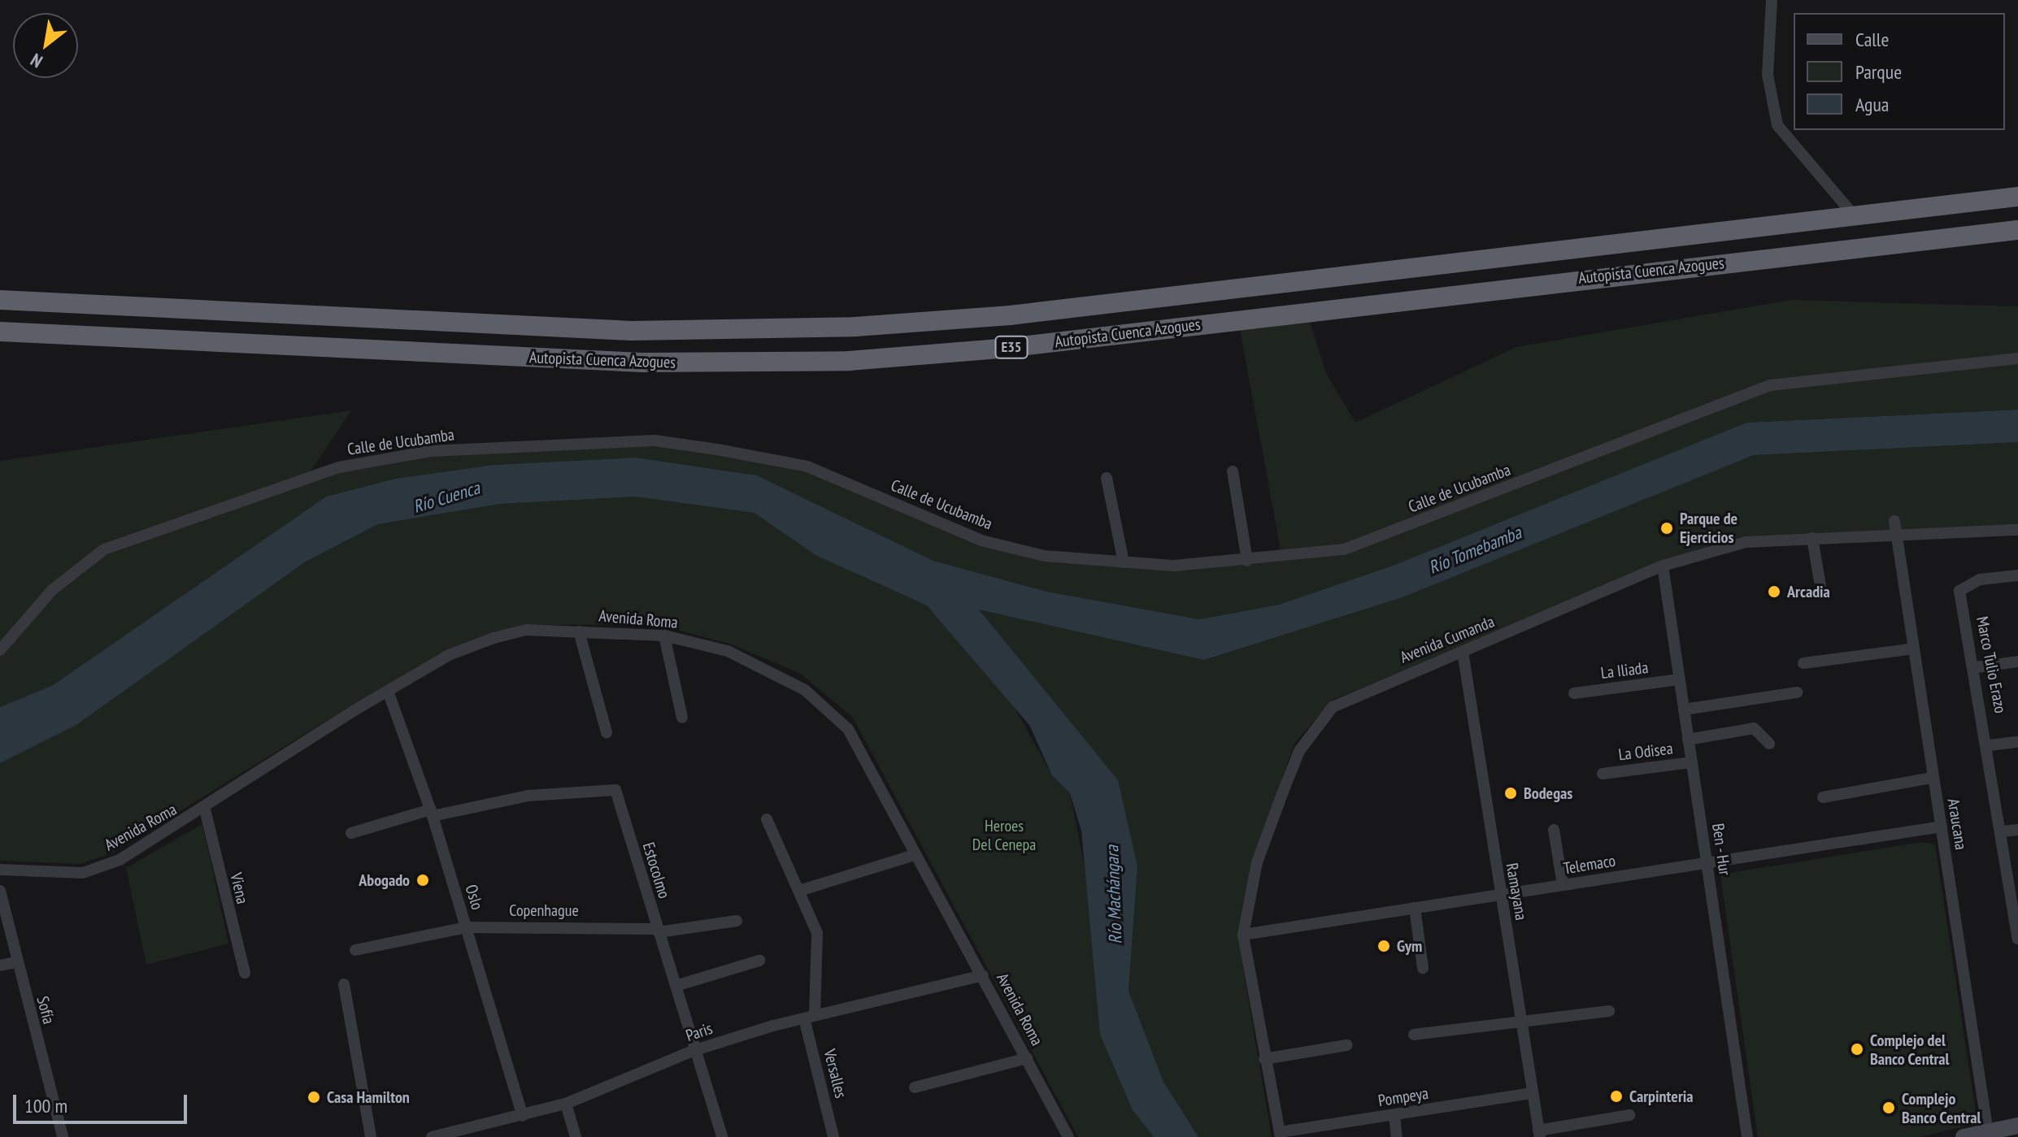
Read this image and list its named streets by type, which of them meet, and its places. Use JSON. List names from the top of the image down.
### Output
{
  "streets": {
    "highway": ["Autopista Cuenca Azogues", "E35"],
    "street": [
      "Calle de Ucubamba",
      "Avenida Roma",
      "Avenida Cumanda",
      "Marco Tulio Erazo",
      "La Iliada",
      "La Odisea",
      "Araucana",
      "Ben - Hur",
      "Telemaco",
      "Estocolmo",
      "Viena",
      "Ramayana",
      "Oslo",
      "Copenhague",
      "Sofía",
      "Paris",
      "Versalles",
      "Pompeya"
    ]
  },
  "crossings": [
    ["Avenida Roma", "Viena"],
    ["Avenida Roma", "Oslo"],
    ["Avenida Roma", "Paris"],
    ["Avenida Cumanda", "Araucana"],
    ["Avenida Cumanda", "Ben - Hur"],
    ["Avenida Cumanda", "Telemaco"],
    ["Avenida Cumanda", "Ramayana"],
    ["Avenida Cumanda", "Pompeya"],
    ["La Iliada", "Ben - Hur"],
    ["La Odisea", "Ben - Hur"],
    ["Araucana", "Telemaco"],
    ["Ben - Hur", "Telemaco"],
    ["Telemaco", "Ramayana"],
    ["Estocolmo", "Oslo"],
    ["Estocolmo", "Copenhague"],
    ["Estocolmo", "Paris"],
    ["Ramayana", "Pompeya"],
    ["Oslo", "Copenhague"],
    ["Oslo", "Paris"],
    ["Paris", "Versalles"]
  ],
  "water": ["Río Cuenca", "Río Tomebamba", "Río Machángara"],
  "parks": ["Heroes Del Cenepa"],
  "places": [
    "Parque de Ejercicios",
    "Arcadia",
    "Bodegas",
    "Abogado",
    "Gym",
    "Complejo del Banco Central",
    "Carpinteria",
    "Casa Hamilton",
    "Complejo Banco Central"
  ],
  "legend": ["Calle", "Parque", "Agua"],
  "scale_bar": "100 m",
  "north": "bottom left"
}
